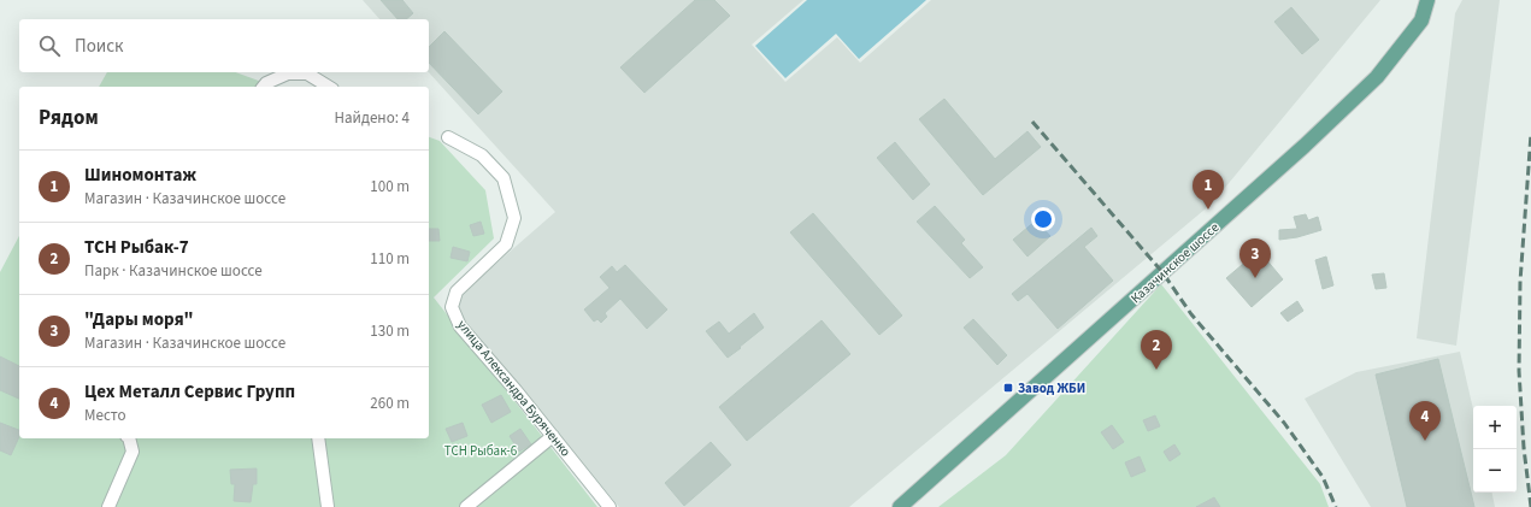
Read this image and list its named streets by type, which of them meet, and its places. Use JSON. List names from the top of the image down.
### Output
{
  "streets": {
    "main road": ["Казачинское шоссе"],
    "street": ["улица Александра Буряченко"]
  },
  "parks": ["ТСН Рыбак-6"],
  "places": {
    "transit": ["Завод ЖБИ"]
  },
  "page": {
    "search": "Поиск",
    "heading": ["Рядом", "Найдено: 4"],
    "list": [
      {
        "mark": "1",
        "name": "Шиномонтаж",
        "note": "Магазин · Казачинское шоссе",
        "value": "100 m"
      },
      {
        "mark": "2",
        "name": "ТСН Рыбак-7",
        "note": "Парк · Казачинское шоссе",
        "value": "110 m"
      },
      {
        "mark": "3",
        "name": "\"Дары моря\"",
        "note": "Магазин · Казачинское шоссе",
        "value": "130 m"
      },
      {
        "mark": "4",
        "name": "Цех Металл Сервис Групп",
        "note": "Место",
        "value": "260 m"
      }
    ],
    "pins": [
      "1",
      "3",
      "2",
      "4"
    ],
    "map_buttons": ["+", "−"]
  }
}
